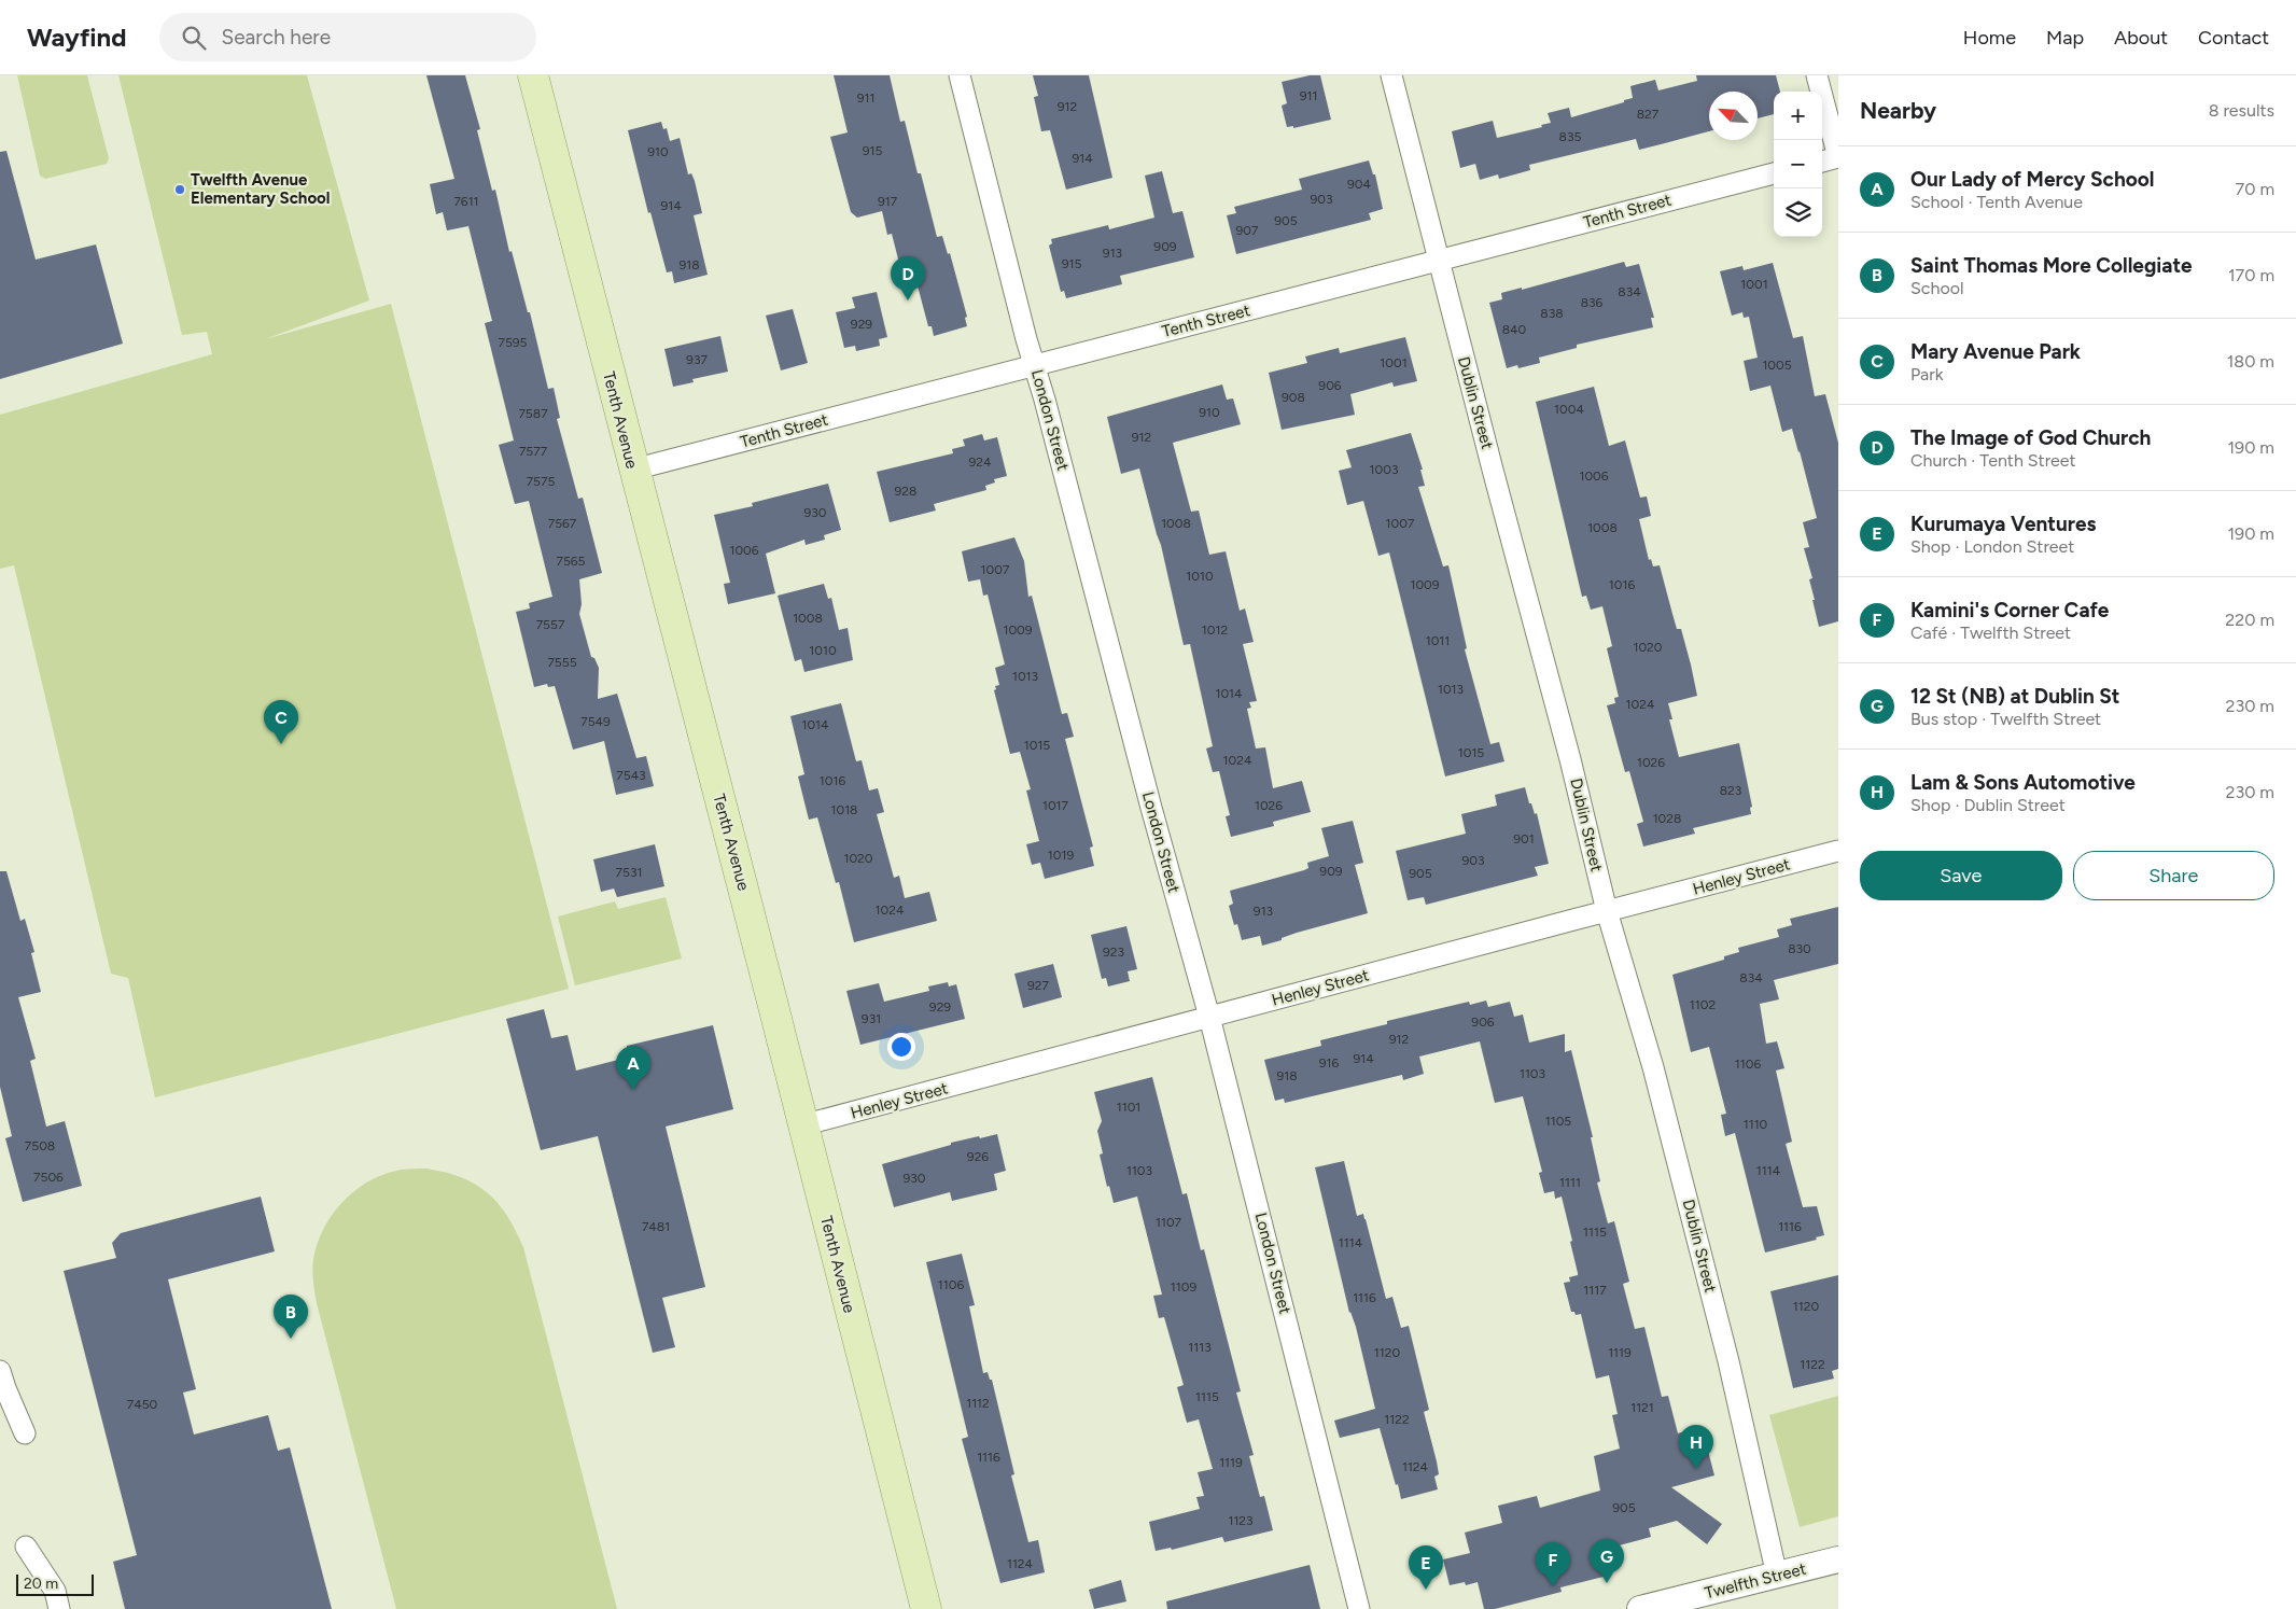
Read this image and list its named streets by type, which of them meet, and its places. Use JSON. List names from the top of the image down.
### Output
{
  "streets": {
    "main road": ["Tenth Avenue"],
    "street": [
      "Tenth Street",
      "Dublin Street",
      "London Street",
      "Henley Street",
      "Twelfth Street"
    ]
  },
  "crossings": [
    ["Tenth Street", "Dublin Street"],
    ["Tenth Street", "Tenth Avenue"],
    ["Tenth Street", "London Street"],
    ["Dublin Street", "Henley Street"],
    ["Dublin Street", "Twelfth Street"],
    ["Tenth Avenue", "Henley Street"],
    ["London Street", "Henley Street"]
  ],
  "places": ["Twelfth Avenue Elementary School"],
  "house_numbers": [
    "911",
    "911",
    "912",
    "827",
    "835",
    "915",
    "910",
    "914",
    "904",
    "903",
    "7611",
    "917",
    "914",
    "905",
    "907",
    "909",
    "913",
    "915",
    "918",
    "1001",
    "834",
    "836",
    "838",
    "929",
    "840",
    "7595",
    "937",
    "1001",
    "1005",
    "906",
    "908",
    "1004",
    "910",
    "7587",
    "912",
    "7577",
    "924",
    "1003",
    "1006",
    "7575",
    "928",
    "930",
    "7567",
    "1008",
    "1007",
    "1008",
    "1006",
    "7565",
    "1007",
    "1010",
    "1009",
    "1016",
    "1008",
    "7557",
    "1009",
    "1012",
    "1011",
    "1020",
    "1010",
    "7555",
    "1013",
    "1013",
    "1014",
    "1024",
    "7549",
    "1014",
    "1015",
    "1015",
    "1024",
    "1026",
    "7543",
    "1016",
    "823",
    "1017",
    "1026",
    "1018",
    "1028",
    "901",
    "1019",
    "1020",
    "903",
    "909",
    "7531",
    "905",
    "1024",
    "913",
    "830",
    "923",
    "834",
    "927",
    "1102",
    "929",
    "931",
    "906",
    "912",
    "914",
    "916",
    "1106",
    "1103",
    "918",
    "1101",
    "1105",
    "1110",
    "7508",
    "926",
    "1103",
    "1114",
    "7506",
    "930",
    "1111",
    "1107",
    "7481",
    "1116",
    "1115",
    "1114",
    "1106",
    "1109",
    "1117",
    "1116",
    "1120",
    "1113",
    "1120",
    "1119",
    "1122",
    "1115",
    "1112",
    "7450",
    "1121",
    "1122",
    "1116",
    "1119",
    "1124",
    "905",
    "1123",
    "1124"
  ],
  "scale_bar": "20 m",
  "north": "top left",
  "page": {
    "header": "Wayfind",
    "search": "Search here",
    "nav": [
      "Home",
      "Map",
      "About",
      "Contact"
    ],
    "heading": ["Nearby", "8 results"],
    "map_buttons": ["+", "−"],
    "list": [
      {
        "mark": "A",
        "name": "Our Lady of Mercy School",
        "note": "School · Tenth Avenue",
        "value": "70 m"
      },
      {
        "mark": "B",
        "name": "Saint Thomas More Collegiate",
        "note": "School",
        "value": "170 m"
      },
      {
        "mark": "C",
        "name": "Mary Avenue Park",
        "note": "Park",
        "value": "180 m"
      },
      {
        "mark": "D",
        "name": "The Image of God Church",
        "note": "Church · Tenth Street",
        "value": "190 m"
      },
      {
        "mark": "E",
        "name": "Kurumaya Ventures",
        "note": "Shop · London Street",
        "value": "190 m"
      },
      {
        "mark": "F",
        "name": "Kamini's Corner Cafe",
        "note": "Café · Twelfth Street",
        "value": "220 m"
      },
      {
        "mark": "G",
        "name": "12 St (NB) at Dublin St",
        "note": "Bus stop · Twelfth Street",
        "value": "230 m"
      },
      {
        "mark": "H",
        "name": "Lam & Sons Automotive",
        "note": "Shop · Dublin Street",
        "value": "230 m"
      }
    ],
    "pins": [
      "D",
      "C",
      "A",
      "B",
      "H",
      "G",
      "F",
      "E"
    ],
    "buttons": ["Save", "Share"],
    "scale": "20 m"
  }
}
